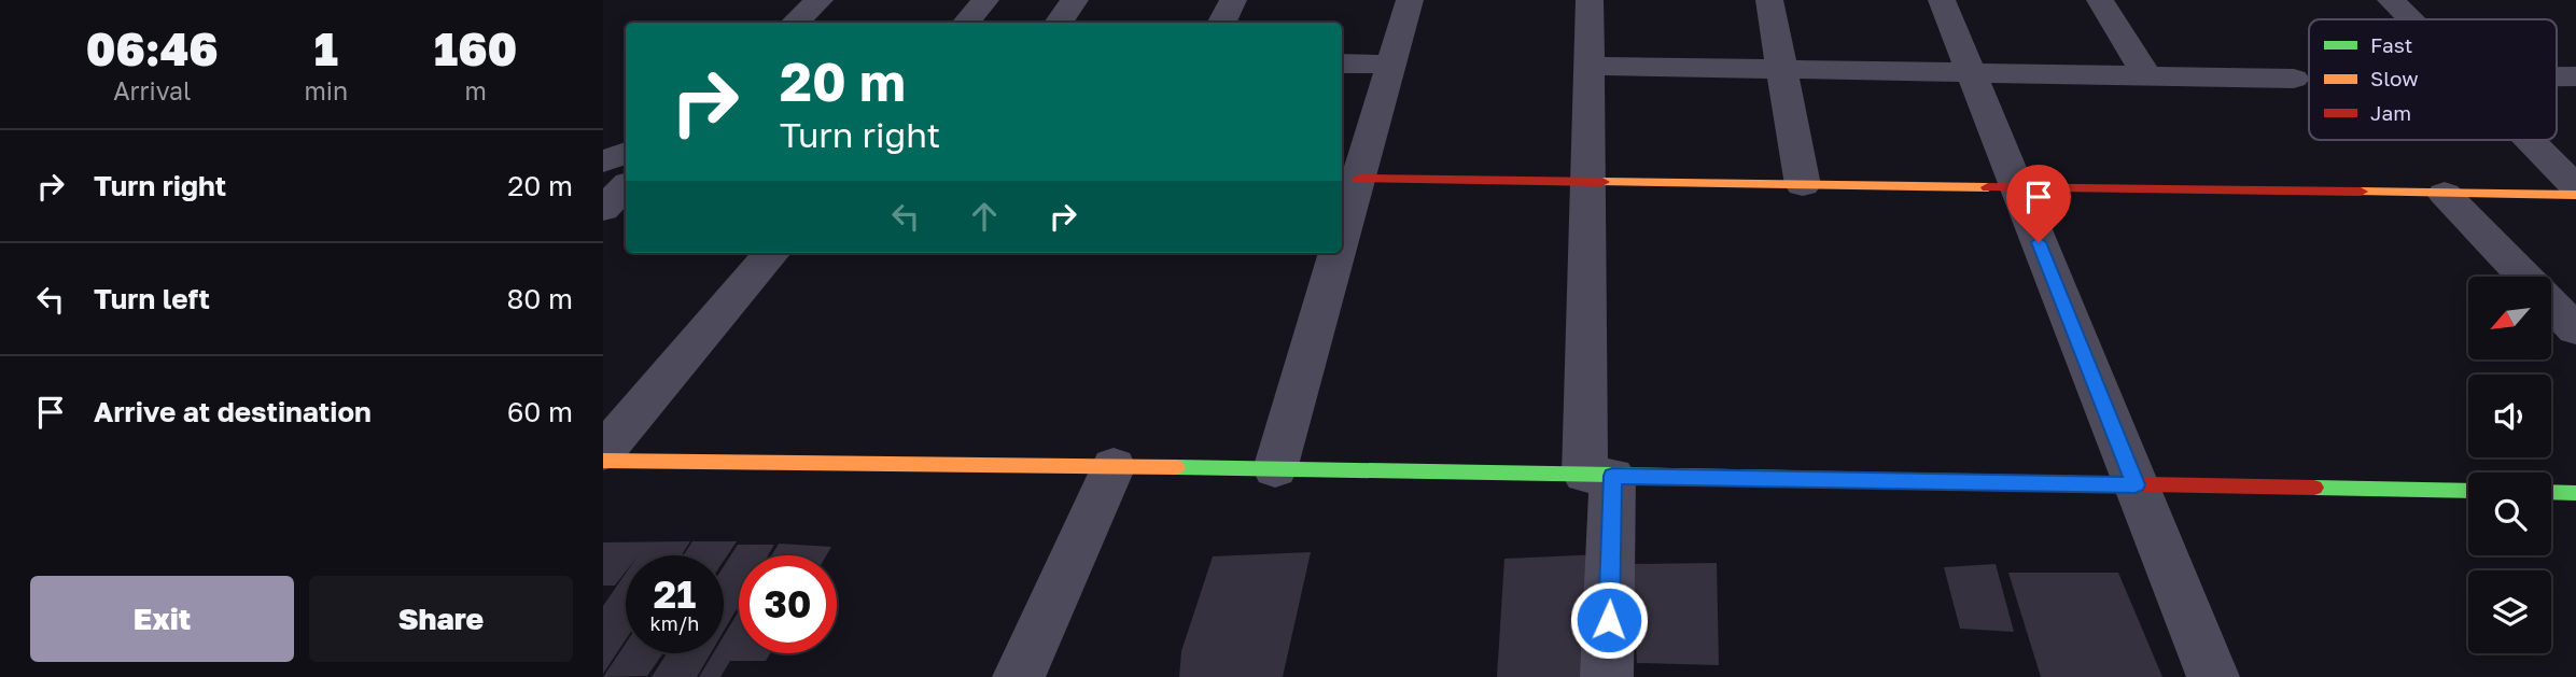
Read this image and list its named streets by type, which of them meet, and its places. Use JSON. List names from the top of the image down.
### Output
{
  "legend": ["Fast", "Slow", "Jam"],
  "north": "bottom left",
  "page": {
    "eta": [
      "06:46",
      "Arrival",
      "1",
      "min",
      "160",
      "m"
    ],
    "turn": ["20 m", "Turn right"],
    "list": [
      {
        "name": "Turn right",
        "value": "20 m"
      },
      {
        "name": "Turn left",
        "value": "80 m"
      },
      {
        "name": "Arrive at destination",
        "value": "60 m"
      }
    ],
    "speed": "21 km/h",
    "limit": "30",
    "buttons": ["Exit", "Share"]
  }
}
